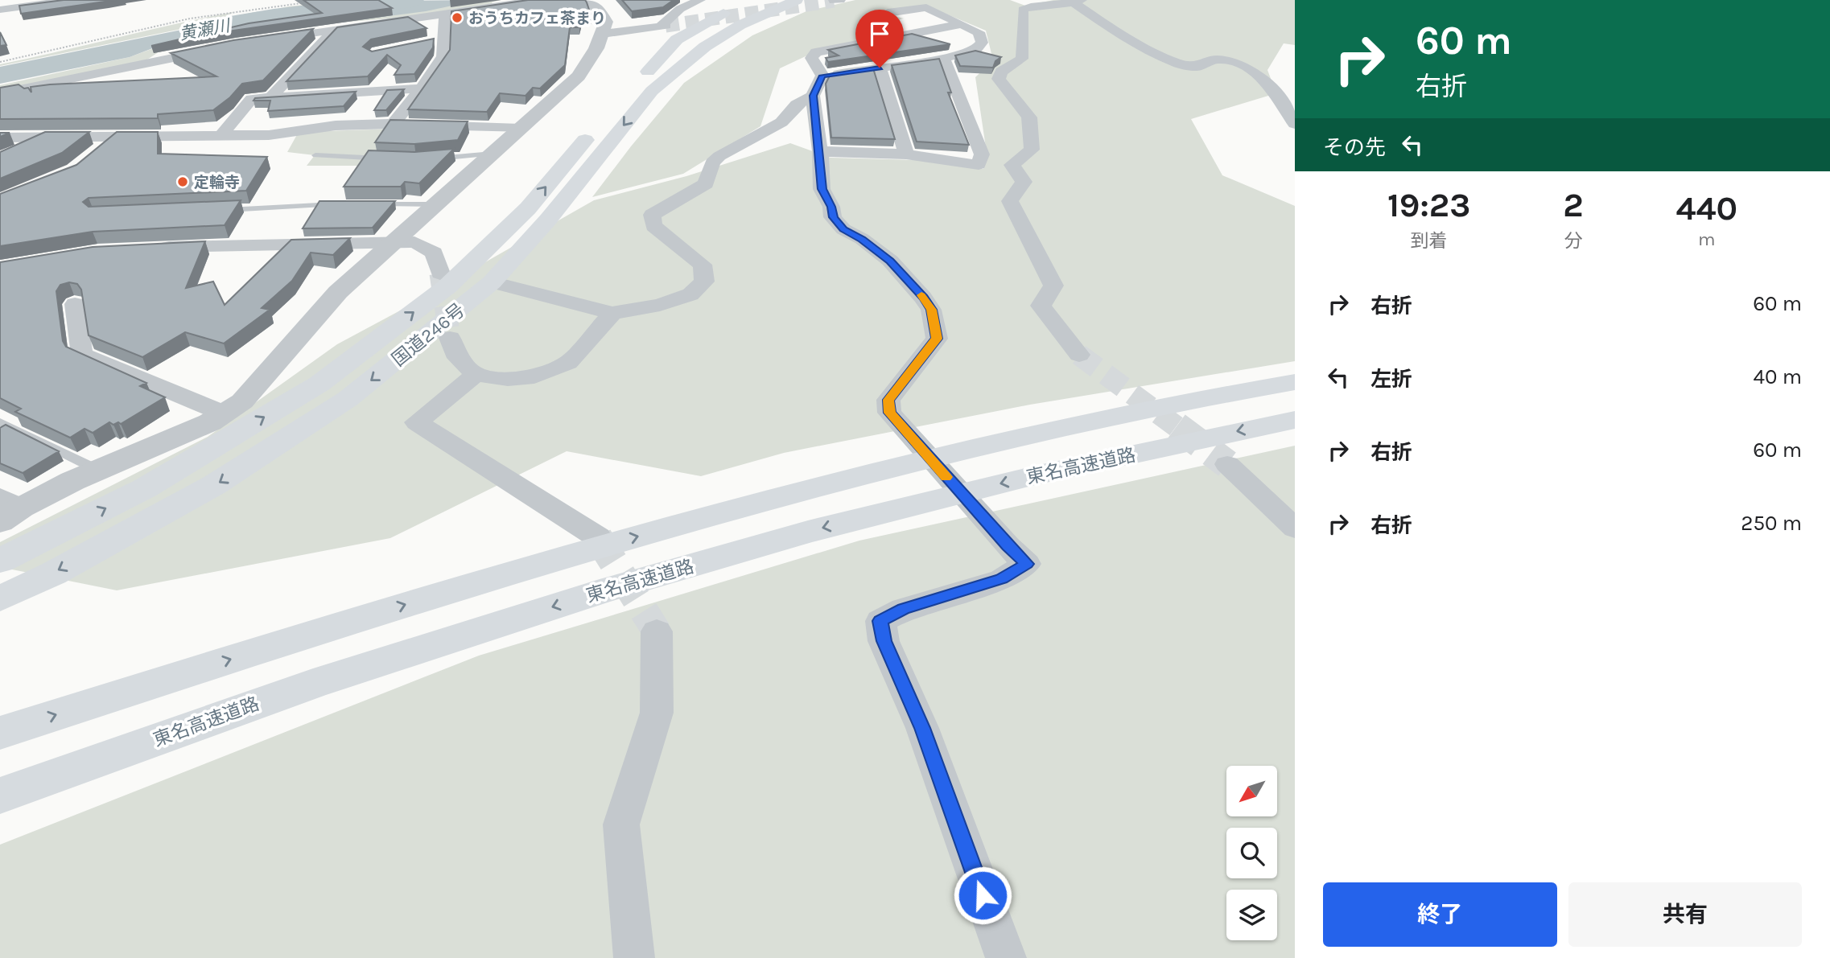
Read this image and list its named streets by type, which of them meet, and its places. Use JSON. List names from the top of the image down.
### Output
{
  "streets": {
    "highway": ["国道246号", "東名高速道路"]
  },
  "water": ["黄瀬川"],
  "places": ["おうちカフェ茶まり", "定輪寺"],
  "north": "bottom left",
  "page": {
    "turn": ["60 m", "右折"],
    "then": "その先",
    "eta": [
      "19:23",
      "到着",
      "2",
      "分",
      "440",
      "m"
    ],
    "list": [
      {
        "name": "右折",
        "value": "60 m"
      },
      {
        "name": "左折",
        "value": "40 m"
      },
      {
        "name": "右折",
        "value": "60 m"
      },
      {
        "name": "右折",
        "value": "250 m"
      }
    ],
    "buttons": ["終了", "共有"]
  }
}
